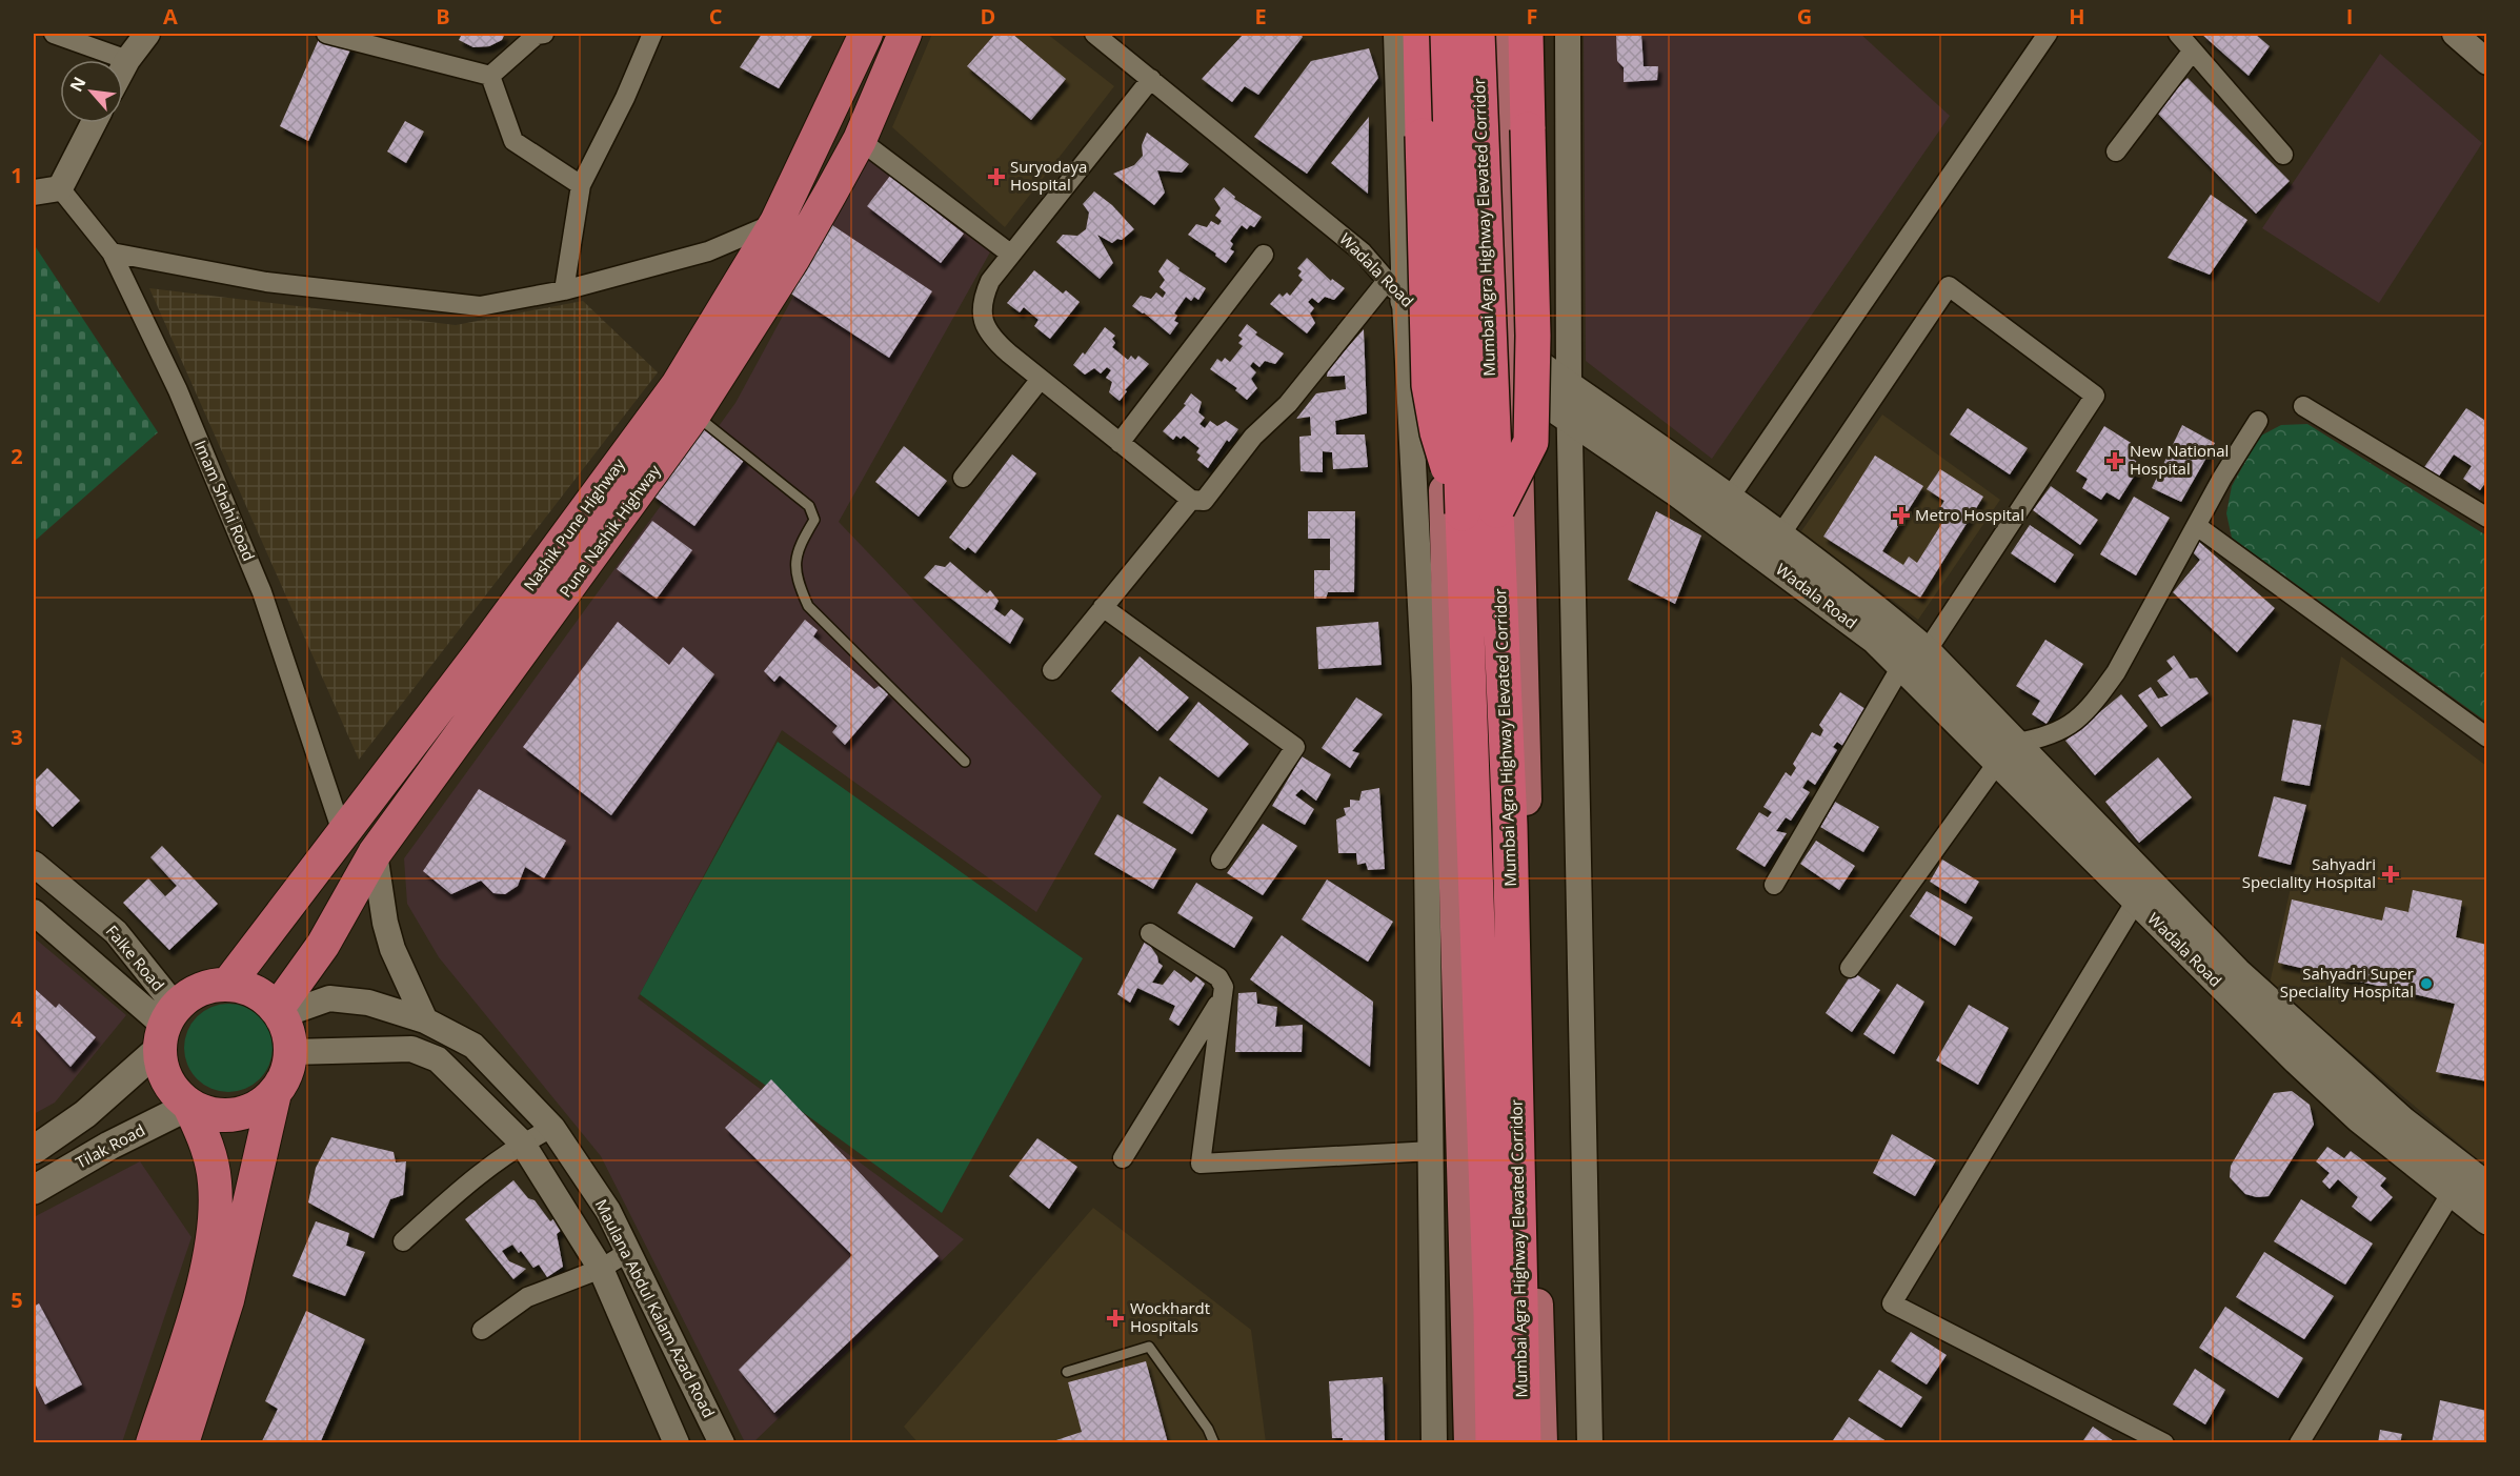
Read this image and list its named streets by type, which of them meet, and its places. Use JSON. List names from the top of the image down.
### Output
{
  "streets": {
    "highway": ["Mumbai Agra Highway Elevated Corridor", "Nashik Pune Highway", "Pune Nashik Highway"],
    "main road": ["Wadala Road", "Tilak Road"],
    "street": ["Imam Shahi Road", "Falke Road", "Maulana Abdul Kalam Azad Road"]
  },
  "crossings": [
    ["Imam Shahi Road", "Nashik Pune Highway"],
    ["Nashik Pune Highway", "Pune Nashik Highway"],
    ["Nashik Pune Highway", "Falke Road"],
    ["Nashik Pune Highway", "Tilak Road"],
    ["Nashik Pune Highway", "Maulana Abdul Kalam Azad Road"],
    ["Pune Nashik Highway", "Falke Road"],
    ["Pune Nashik Highway", "Tilak Road"],
    ["Pune Nashik Highway", "Maulana Abdul Kalam Azad Road"],
    ["Falke Road", "Tilak Road"],
    ["Falke Road", "Maulana Abdul Kalam Azad Road"],
    ["Tilak Road", "Maulana Abdul Kalam Azad Road"]
  ],
  "places": {
    "health": [
      "Suryodaya Hospital",
      "New National Hospital",
      "Metro Hospital",
      "Sahyadri Speciality Hospital",
      "Wockhardt Hospitals"
    ],
    "other": ["Sahyadri Super Speciality Hospital"]
  },
  "north": "top left",
  "grid": {
    "columns": [
      "A",
      "B",
      "C",
      "D",
      "E",
      "F",
      "G",
      "H",
      "I"
    ],
    "rows": [
      "1",
      "2",
      "3",
      "4",
      "5"
    ]
  }
}
